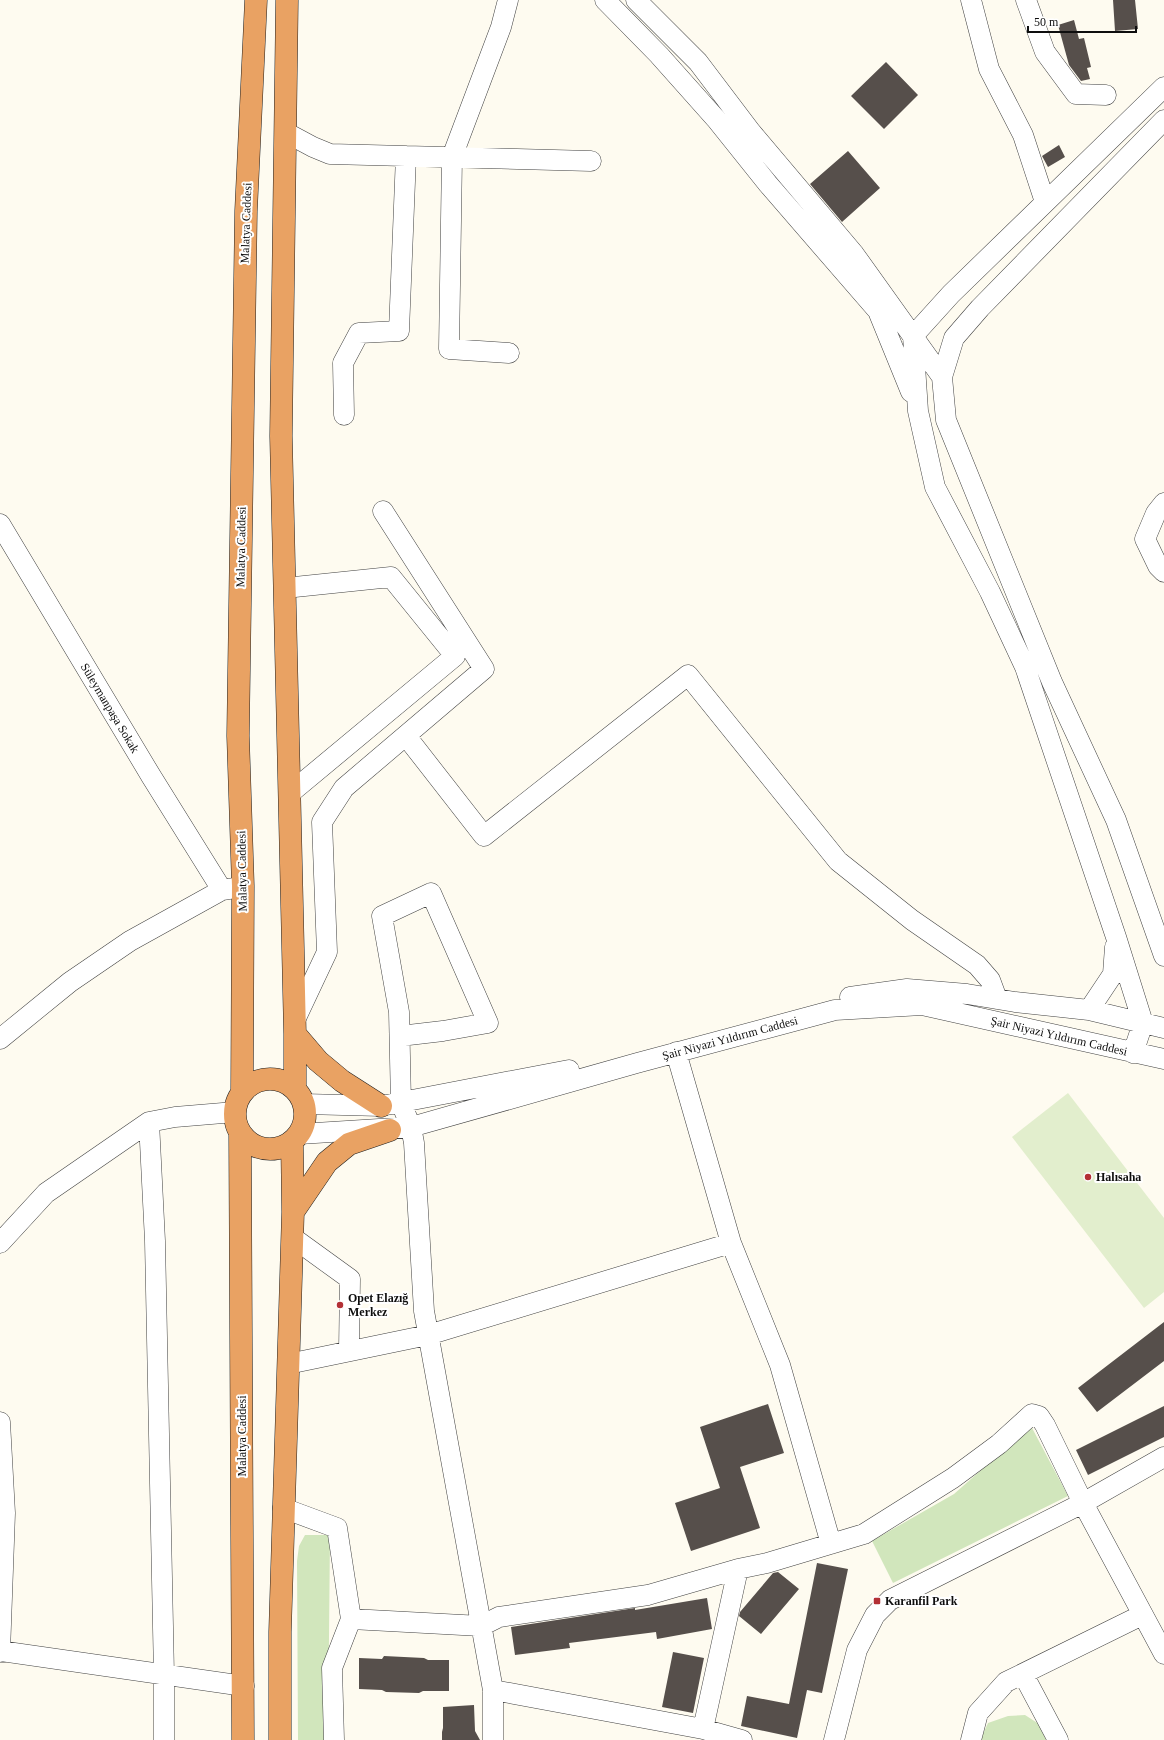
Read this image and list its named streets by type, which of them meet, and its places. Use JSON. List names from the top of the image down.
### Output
{
  "streets": {
    "highway": ["Malatya Caddesi"],
    "street": ["Süleymanpaşa Sokak", "Şair Niyazi Yıldırım Caddesi"]
  },
  "crossings": [
    ["Malatya Caddesi", "Şair Niyazi Yıldırım Caddesi"]
  ],
  "places": {
    "other": ["Halısaha", "Opet Elazığ Merkez"],
    "transit": ["Karanfil Park"]
  },
  "scale_bar": "50 m"
}
